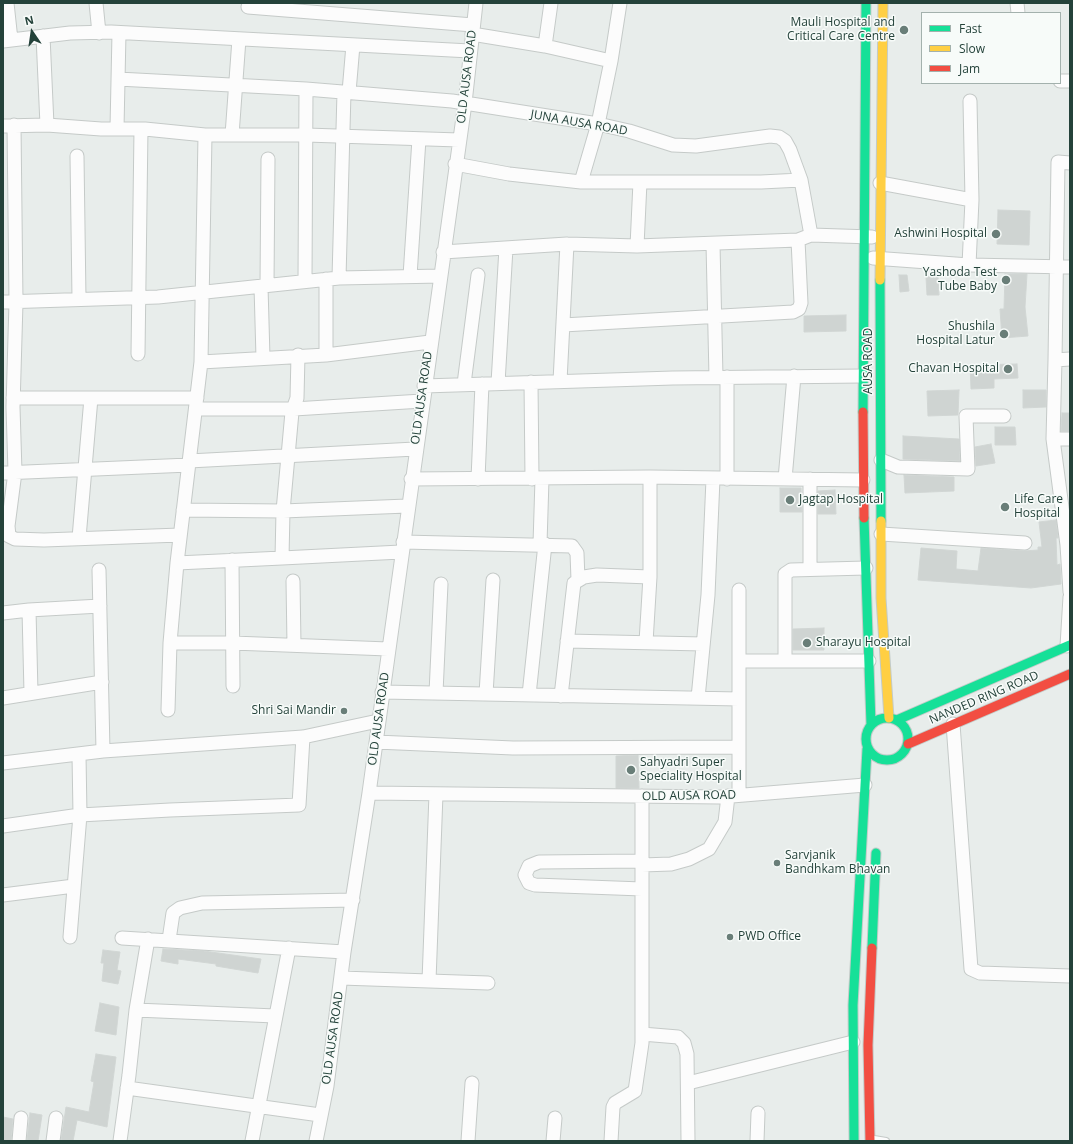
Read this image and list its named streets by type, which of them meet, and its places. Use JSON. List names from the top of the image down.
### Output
{
  "streets": {
    "main road": ["AUSA ROAD", "NANDED RING ROAD"],
    "street": ["OLD AUSA ROAD", "JUNA AUSA ROAD"]
  },
  "crossings": [
    ["OLD AUSA ROAD", "JUNA AUSA ROAD"],
    ["AUSA ROAD", "NANDED RING ROAD"]
  ],
  "places": [
    "Mauli Hospital and Critical Care Centre",
    "Ashwini Hospital",
    "Yashoda Test Tube Baby",
    "Shushila Hospital Latur",
    "Chavan Hospital",
    "Jagtap Hospital",
    "Life Care Hospital",
    "Sharayu Hospital",
    "Shri Sai Mandir",
    "Sahyadri Super Speciality Hospital",
    "Sarvjanik Bandhkam Bhavan",
    "PWD Office"
  ],
  "legend": ["Fast", "Slow", "Jam"],
  "north": "top"
}
